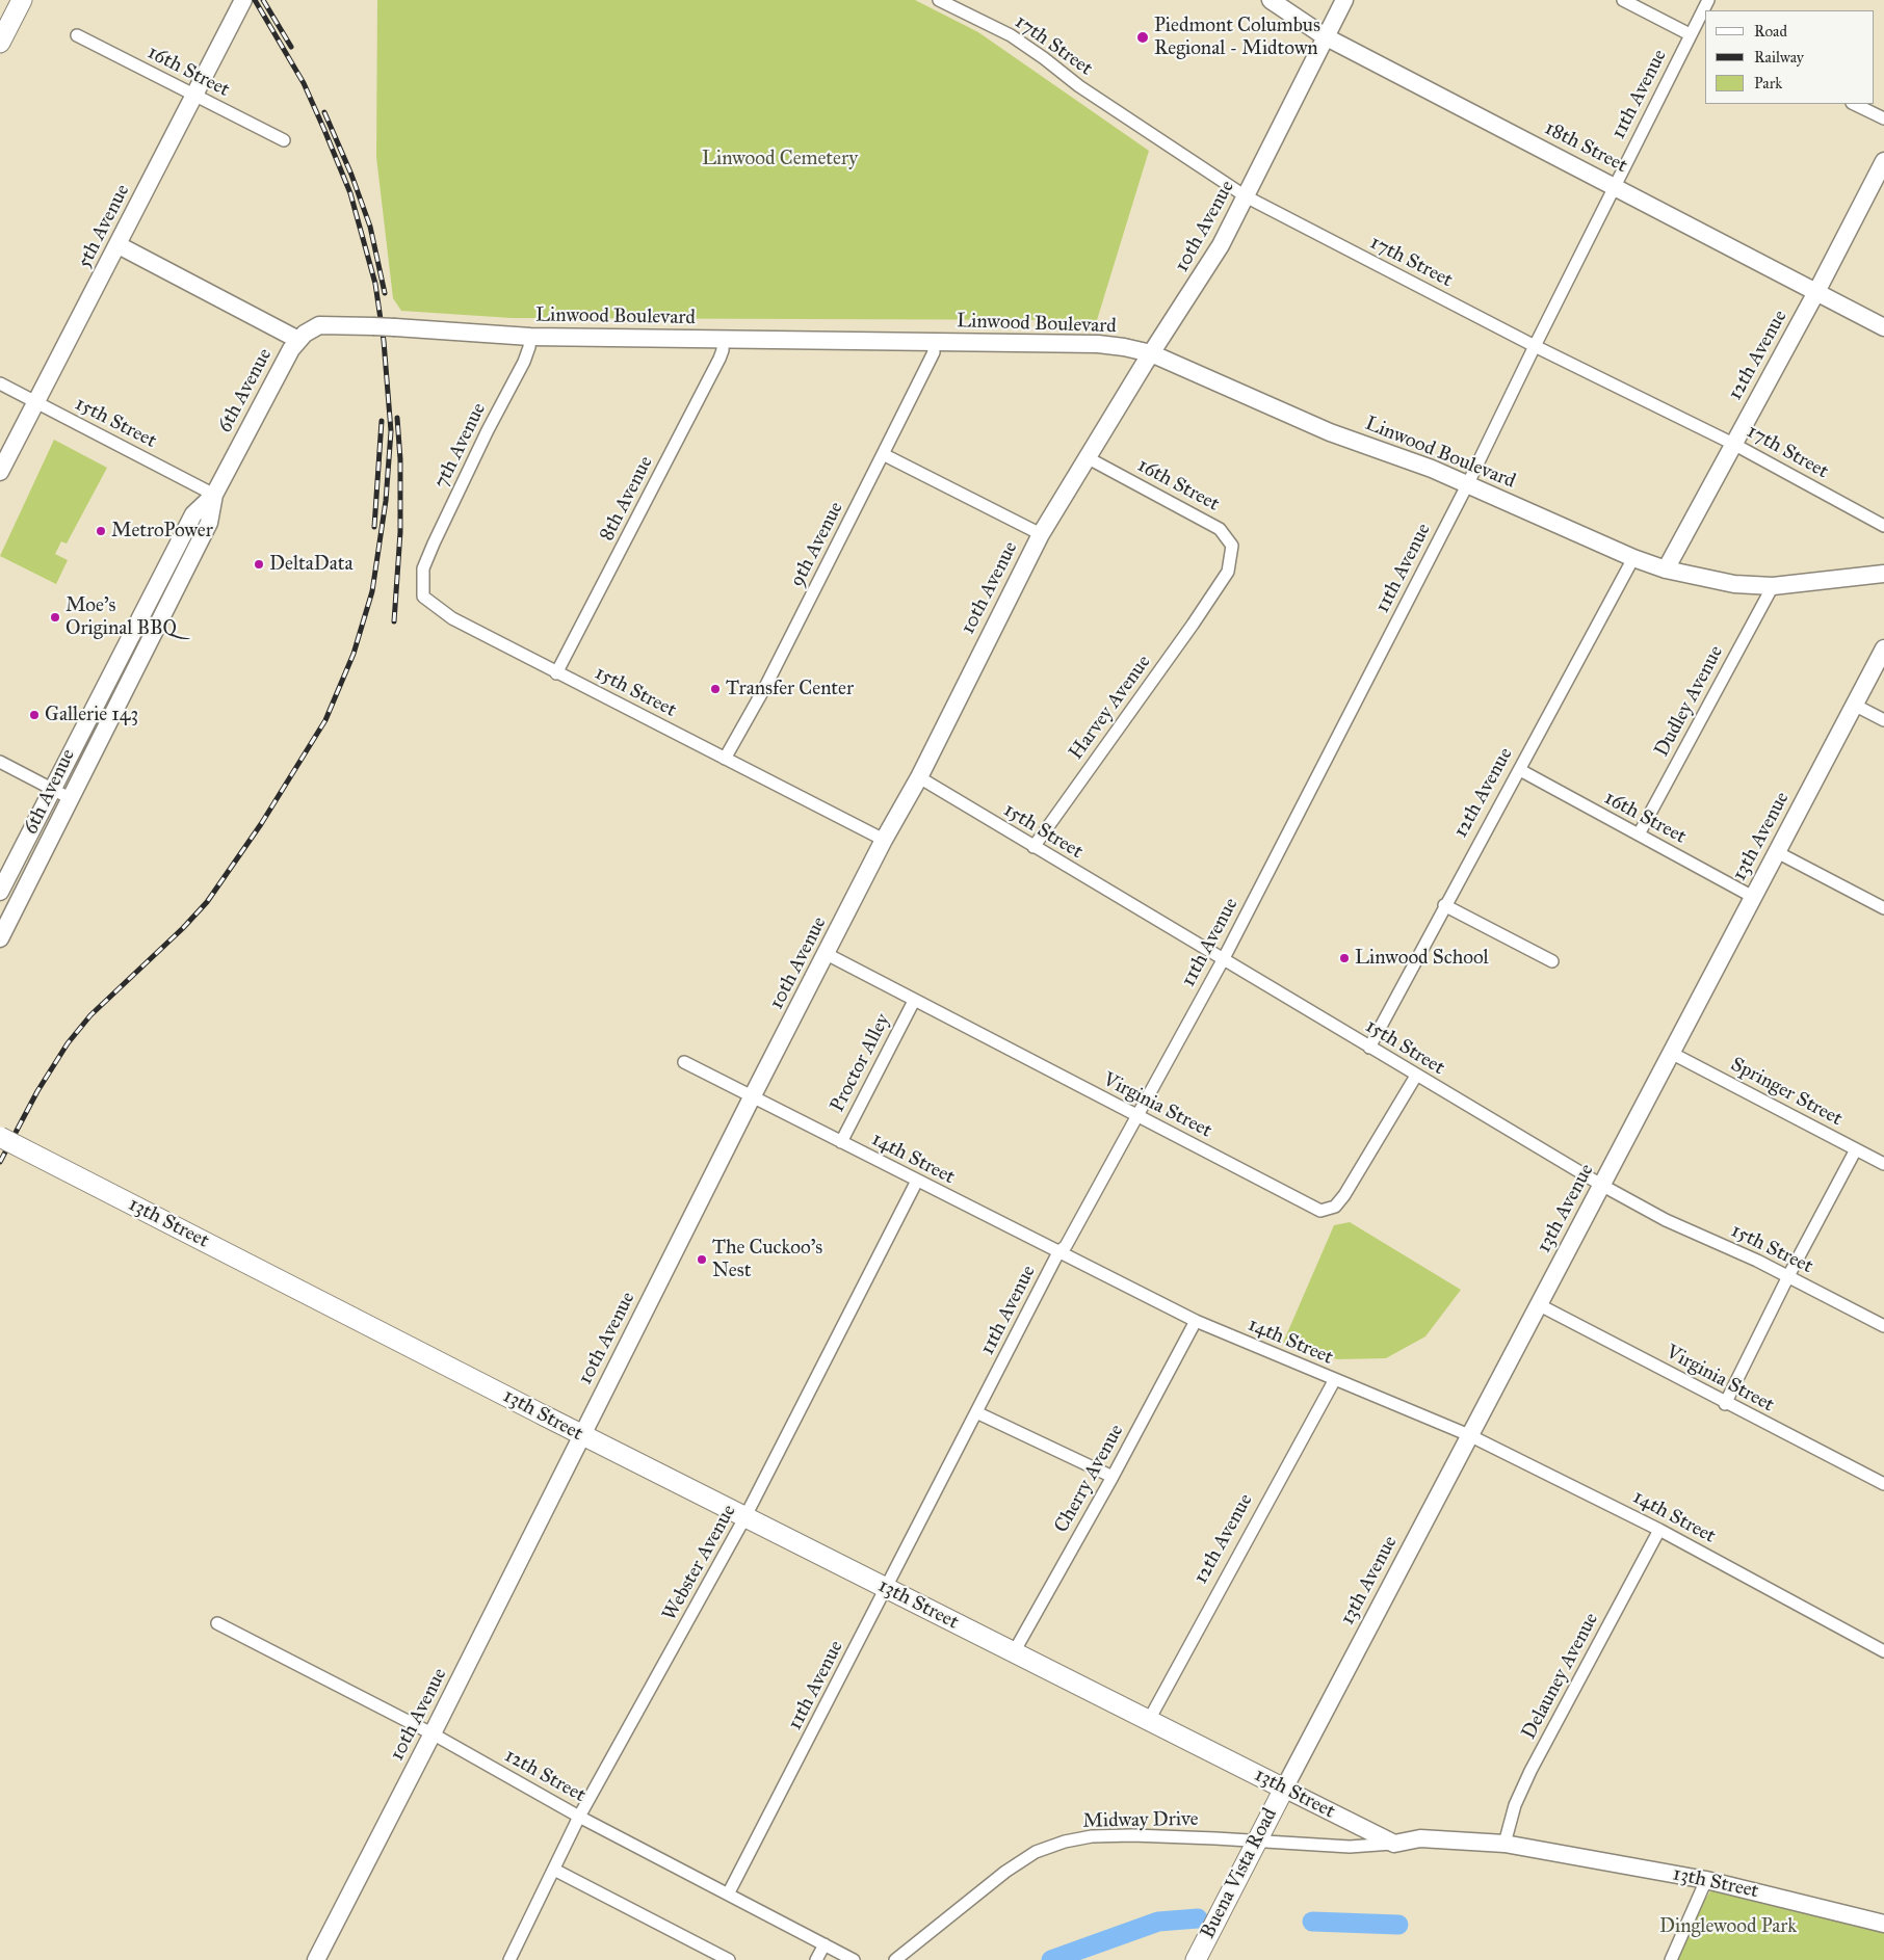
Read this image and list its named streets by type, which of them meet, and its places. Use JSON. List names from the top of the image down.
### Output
{
  "streets": {
    "main road": ["13th Street", "Buena Vista Road"],
    "street": [
      "17th Street",
      "16th Street",
      "11th Avenue",
      "18th Street",
      "5th Avenue",
      "10th Avenue",
      "Linwood Boulevard",
      "12th Avenue",
      "6th Avenue",
      "15th Street",
      "7th Avenue",
      "8th Avenue",
      "9th Avenue",
      "Dudley Avenue",
      "Harvey Avenue",
      "13th Avenue",
      "Proctor Alley",
      "Springer Street",
      "Virginia Street",
      "14th Street",
      "Cherry Avenue",
      "Webster Avenue",
      "Delauney Avenue",
      "12th Street",
      "Midway Drive"
    ]
  },
  "crossings": [
    ["17th Street", "11th Avenue"],
    ["17th Street", "10th Avenue"],
    ["17th Street", "12th Avenue"],
    ["16th Street", "5th Avenue"],
    ["16th Street", "10th Avenue"],
    ["16th Street", "12th Avenue"],
    ["16th Street", "Dudley Avenue"],
    ["16th Street", "Harvey Avenue"],
    ["16th Street", "13th Avenue"],
    ["11th Avenue", "18th Street"],
    ["11th Avenue", "Linwood Boulevard"],
    ["11th Avenue", "15th Street"],
    ["11th Avenue", "Virginia Street"],
    ["11th Avenue", "14th Street"],
    ["11th Avenue", "13th Street"],
    ["11th Avenue", "12th Street"],
    ["18th Street", "10th Avenue"],
    ["18th Street", "12th Avenue"],
    ["5th Avenue", "15th Street"],
    ["10th Avenue", "Linwood Boulevard"],
    ["10th Avenue", "15th Street"],
    ["10th Avenue", "Virginia Street"],
    ["10th Avenue", "14th Street"],
    ["10th Avenue", "13th Street"],
    ["10th Avenue", "12th Street"],
    ["Linwood Boulevard", "12th Avenue"],
    ["Linwood Boulevard", "6th Avenue"],
    ["Linwood Boulevard", "7th Avenue"],
    ["Linwood Boulevard", "8th Avenue"],
    ["Linwood Boulevard", "9th Avenue"],
    ["Linwood Boulevard", "Dudley Avenue"],
    ["12th Avenue", "15th Street"],
    ["12th Avenue", "14th Street"],
    ["12th Avenue", "13th Street"],
    ["6th Avenue", "15th Street"],
    ["15th Street", "7th Avenue"],
    ["15th Street", "8th Avenue"],
    ["15th Street", "9th Avenue"],
    ["15th Street", "Harvey Avenue"],
    ["15th Street", "13th Avenue"],
    ["15th Street", "Virginia Street"],
    ["13th Avenue", "Springer Street"],
    ["13th Avenue", "Virginia Street"],
    ["13th Avenue", "14th Street"],
    ["13th Avenue", "13th Street"],
    ["13th Avenue", "Buena Vista Road"],
    ["Proctor Alley", "Virginia Street"],
    ["Proctor Alley", "14th Street"],
    ["14th Street", "Cherry Avenue"],
    ["14th Street", "Webster Avenue"],
    ["14th Street", "Delauney Avenue"],
    ["13th Street", "Cherry Avenue"],
    ["13th Street", "Webster Avenue"],
    ["13th Street", "Delauney Avenue"],
    ["13th Street", "Midway Drive"],
    ["13th Street", "Buena Vista Road"],
    ["Webster Avenue", "12th Street"],
    ["Midway Drive", "Buena Vista Road"]
  ],
  "parks": ["Linwood Cemetery", "Dinglewood Park"],
  "places": [
    "Piedmont Columbus Regional - Midtown",
    "MetroPower",
    "DeltaData",
    "Moe's Original BBQ",
    "Transfer Center",
    "Gallerie 143",
    "Linwood School",
    "The Cuckoo’s Nest"
  ],
  "legend": ["Road", "Railway", "Park"]
}
